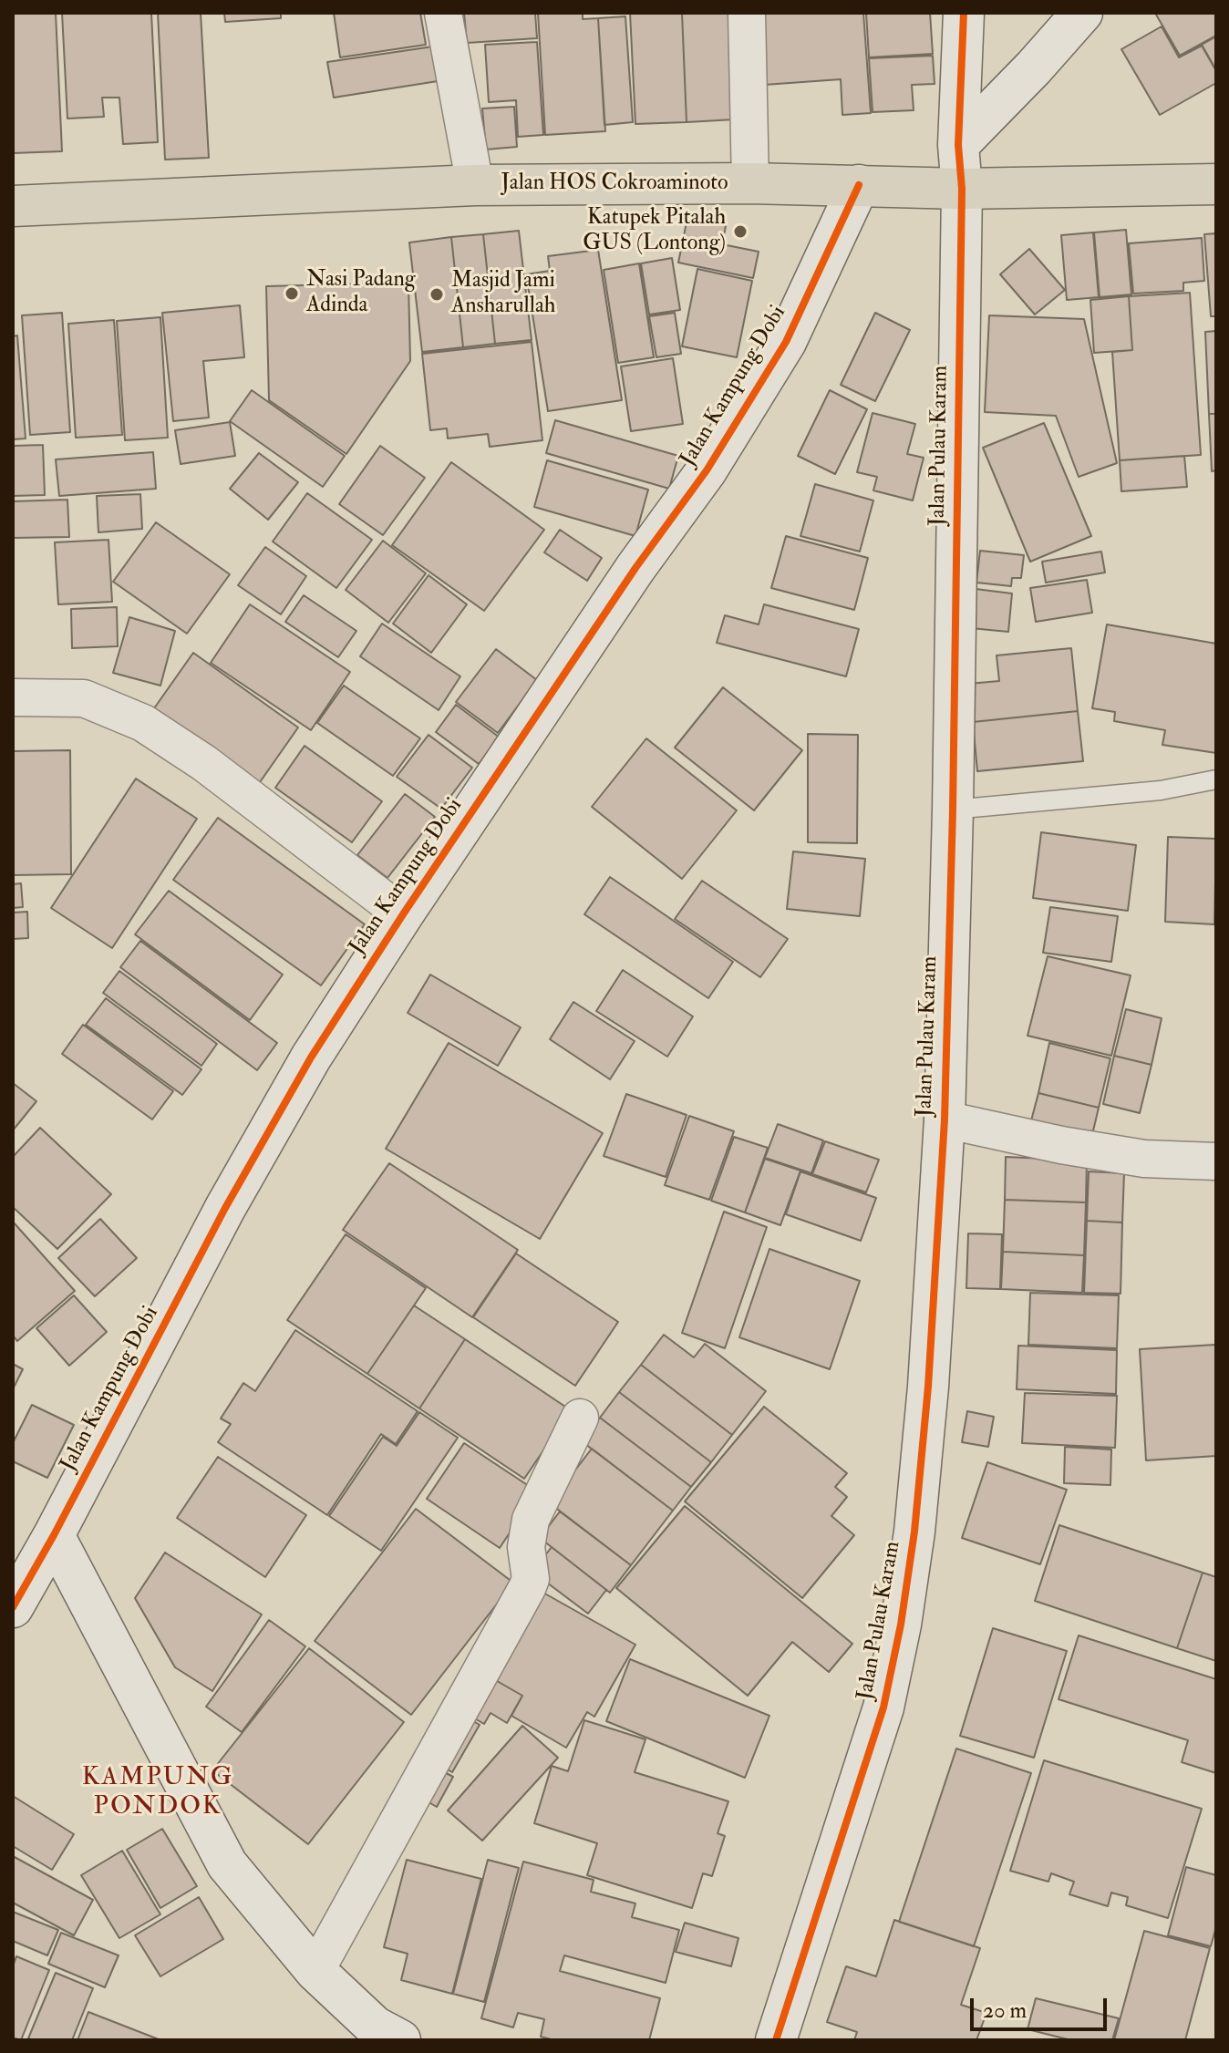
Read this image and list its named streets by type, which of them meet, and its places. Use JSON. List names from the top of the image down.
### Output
{
  "streets": {
    "main road": ["Jalan HOS Cokroaminoto"],
    "street": ["Jalan Kampung Dobi", "Jalan Pulau Karam"]
  },
  "crossings": [
    ["Jalan HOS Cokroaminoto", "Jalan Kampung Dobi"],
    ["Jalan HOS Cokroaminoto", "Jalan Pulau Karam"]
  ],
  "districts": ["KAMPUNG PONDOK"],
  "places": ["Katupek Pitalah GUS (Lontong)", "Nasi Padang Adinda", "Masjid Jami Ansharullah"],
  "scale_bar": "20 m"
}
